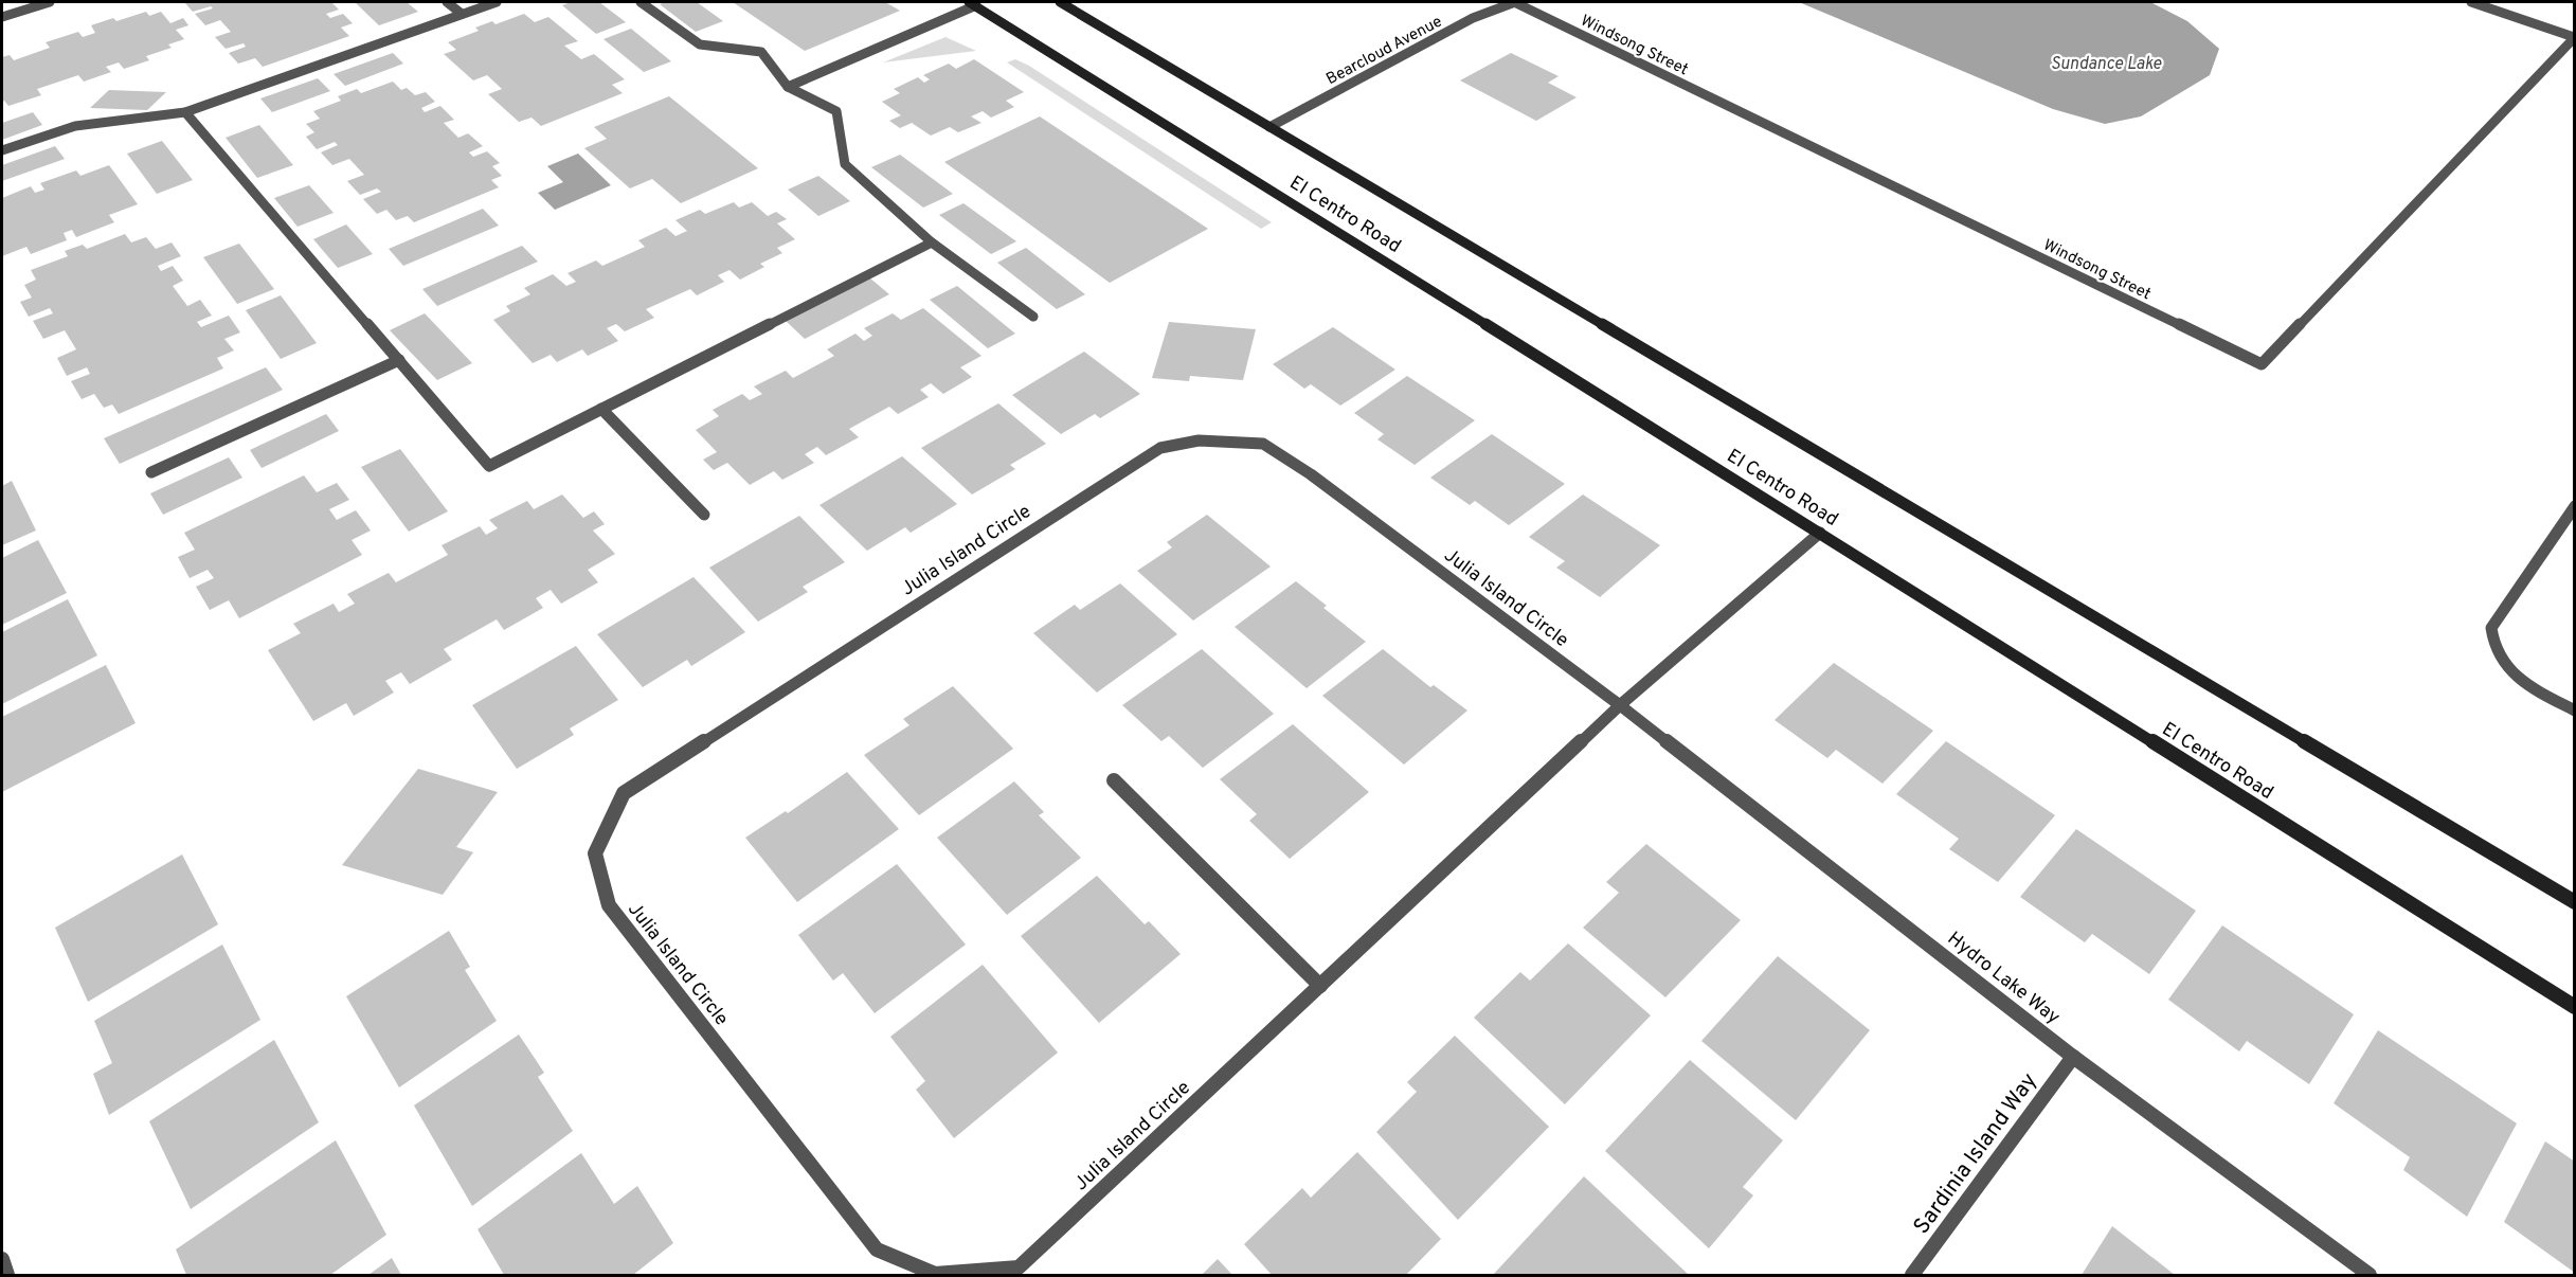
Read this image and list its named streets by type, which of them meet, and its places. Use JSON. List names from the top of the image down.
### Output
{
  "streets": {
    "main road": ["El Centro Road"],
    "street": [
      "Windsong Street",
      "Bearcloud Avenue",
      "Julia Island Circle",
      "Hydro Lake Way",
      "Sardinia Island Way"
    ]
  },
  "crossings": [
    ["Windsong Street", "Bearcloud Avenue"],
    ["Bearcloud Avenue", "El Centro Road"],
    ["El Centro Road", "Julia Island Circle"],
    ["Julia Island Circle", "Hydro Lake Way"],
    ["Hydro Lake Way", "Sardinia Island Way"]
  ],
  "water": ["Sundance Lake"]
}
